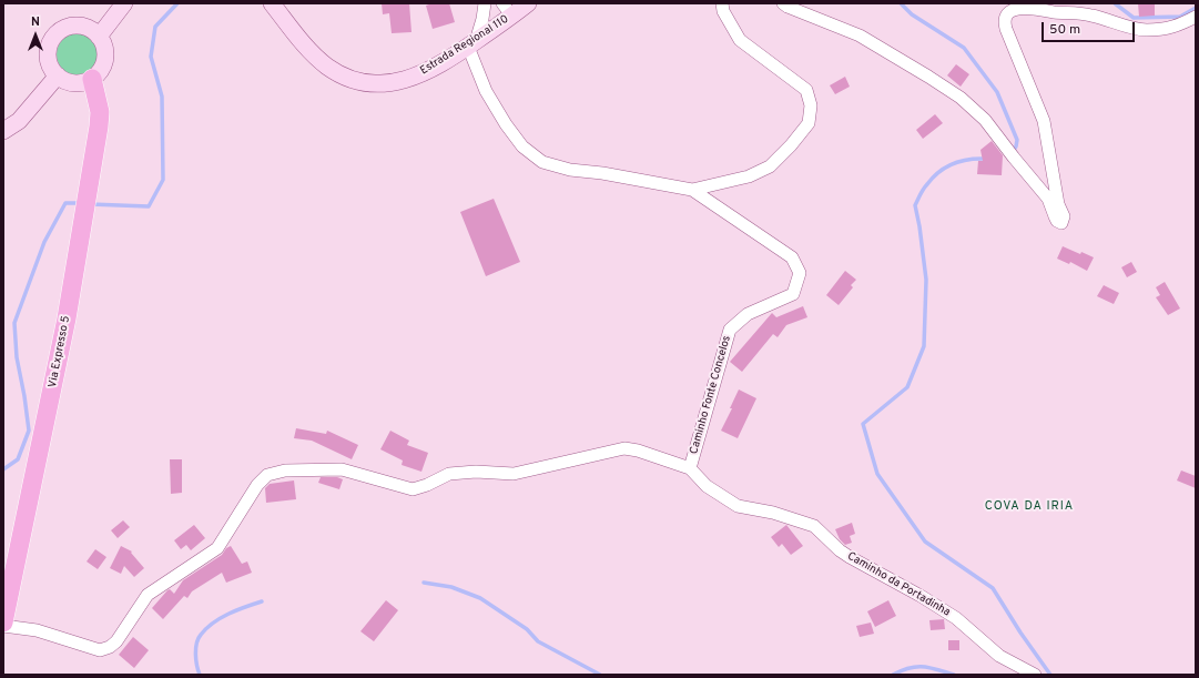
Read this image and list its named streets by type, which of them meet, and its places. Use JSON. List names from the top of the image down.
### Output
{
  "streets": {
    "main road": ["Estrada Regional 110", "Via Expresso 5"],
    "street": ["Caminho Fonte Concelos", "Caminho da Portadinha"]
  },
  "crossings": [
    ["Estrada Regional 110", "Caminho Fonte Concelos"],
    ["Via Expresso 5", "Caminho Fonte Concelos"],
    ["Caminho Fonte Concelos", "Caminho da Portadinha"]
  ],
  "districts": ["COVA DA IRIA"],
  "scale_bar": "50 m",
  "north": "top"
}
